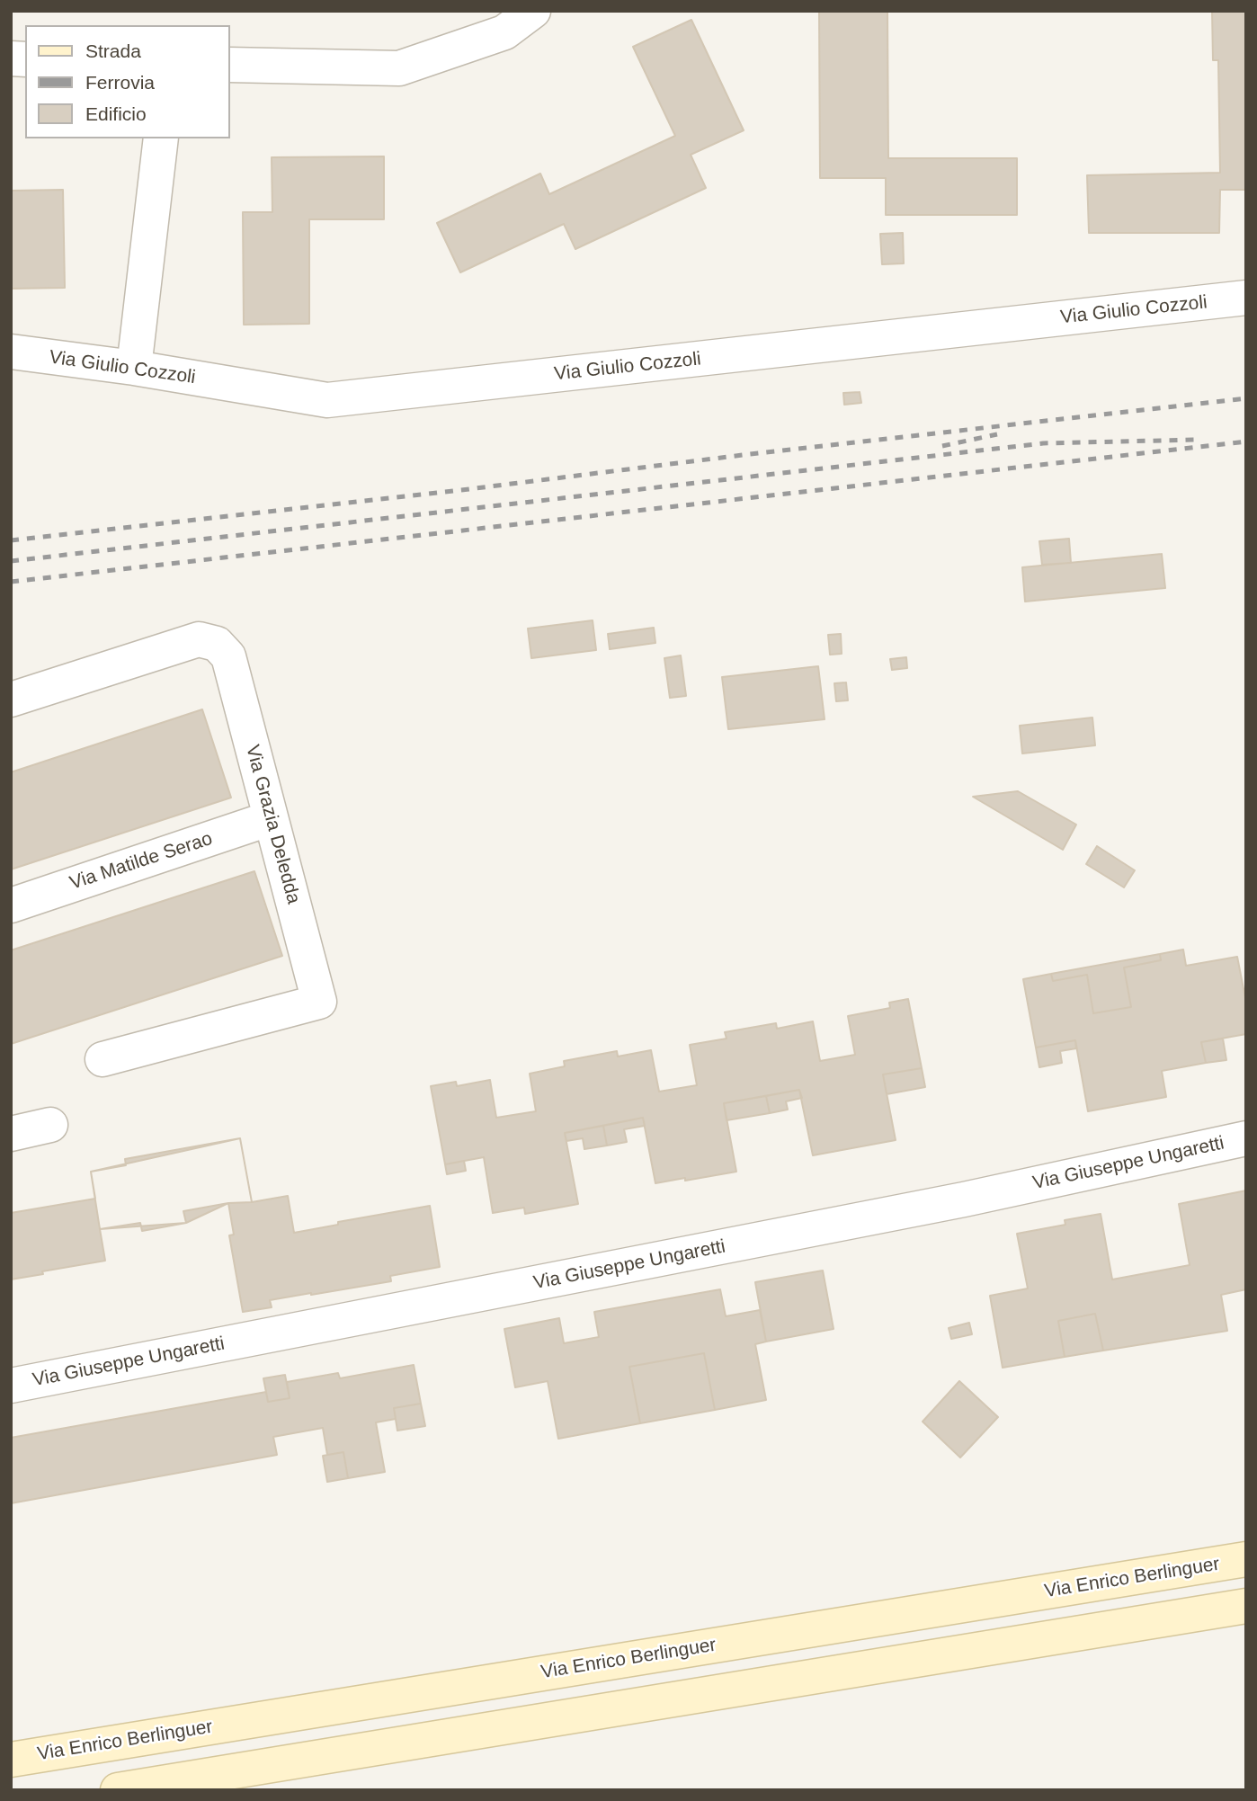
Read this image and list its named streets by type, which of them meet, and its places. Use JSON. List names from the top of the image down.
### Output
{
  "streets": {
    "main road": ["Via Enrico Berlinguer"],
    "street": [
      "Via Giulio Cozzoli",
      "Via Grazia Deledda",
      "Via Matilde Serao",
      "Via Giuseppe Ungaretti"
    ]
  },
  "crossings": [
    ["Via Grazia Deledda", "Via Matilde Serao"]
  ],
  "legend": ["Strada", "Ferrovia", "Edificio"]
}
